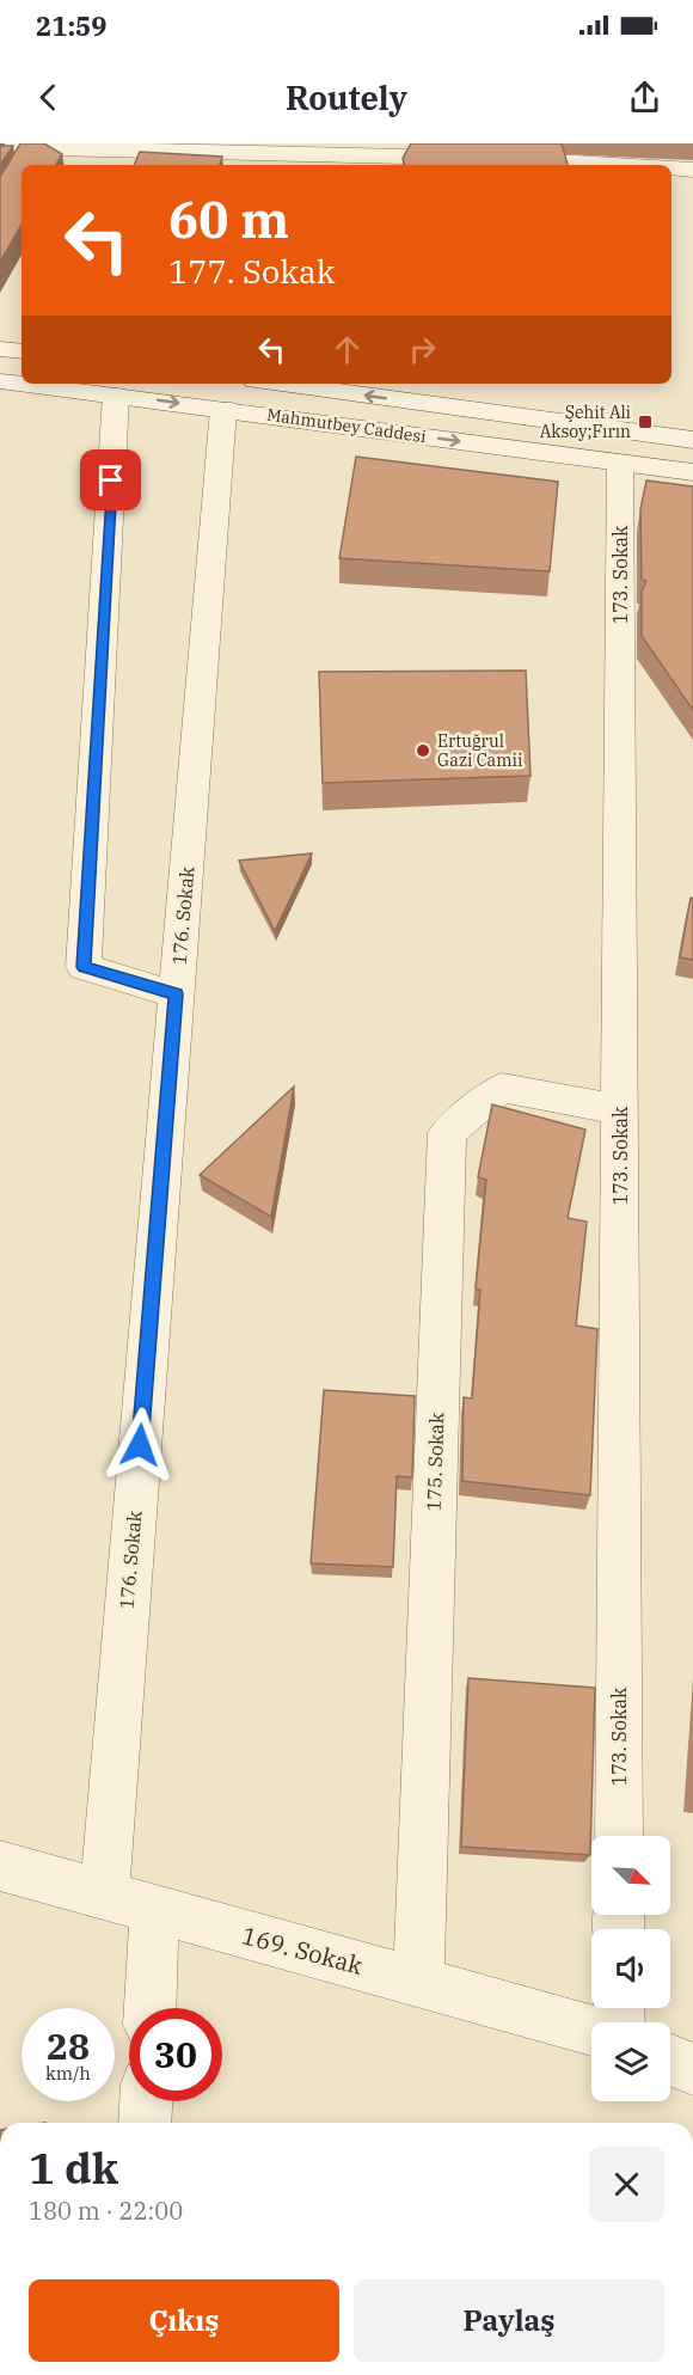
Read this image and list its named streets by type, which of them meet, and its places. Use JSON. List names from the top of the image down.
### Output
{
  "streets": {
    "street": [
      "Mahmutbey Caddesi",
      "173. Sokak",
      "176. Sokak",
      "175. Sokak",
      "169. Sokak"
    ]
  },
  "crossings": [
    ["Mahmutbey Caddesi", "173. Sokak"],
    ["Mahmutbey Caddesi", "176. Sokak"],
    ["173. Sokak", "175. Sokak"],
    ["176. Sokak", "169. Sokak"],
    ["175. Sokak", "169. Sokak"]
  ],
  "places": {
    "transit": ["Şehit Ali Aksoy;Fırın"],
    "other": ["Ertuğrul Gazi Camii"]
  },
  "north": "bottom right",
  "page": {
    "status": "21:59",
    "header": "Routely",
    "turn": ["60 m", "177. Sokak"],
    "speed": "28 km/h",
    "limit": "30",
    "heading": ["1 dk", "180 m · 22:00"],
    "buttons": ["Çıkış", "Paylaş"]
  }
}
